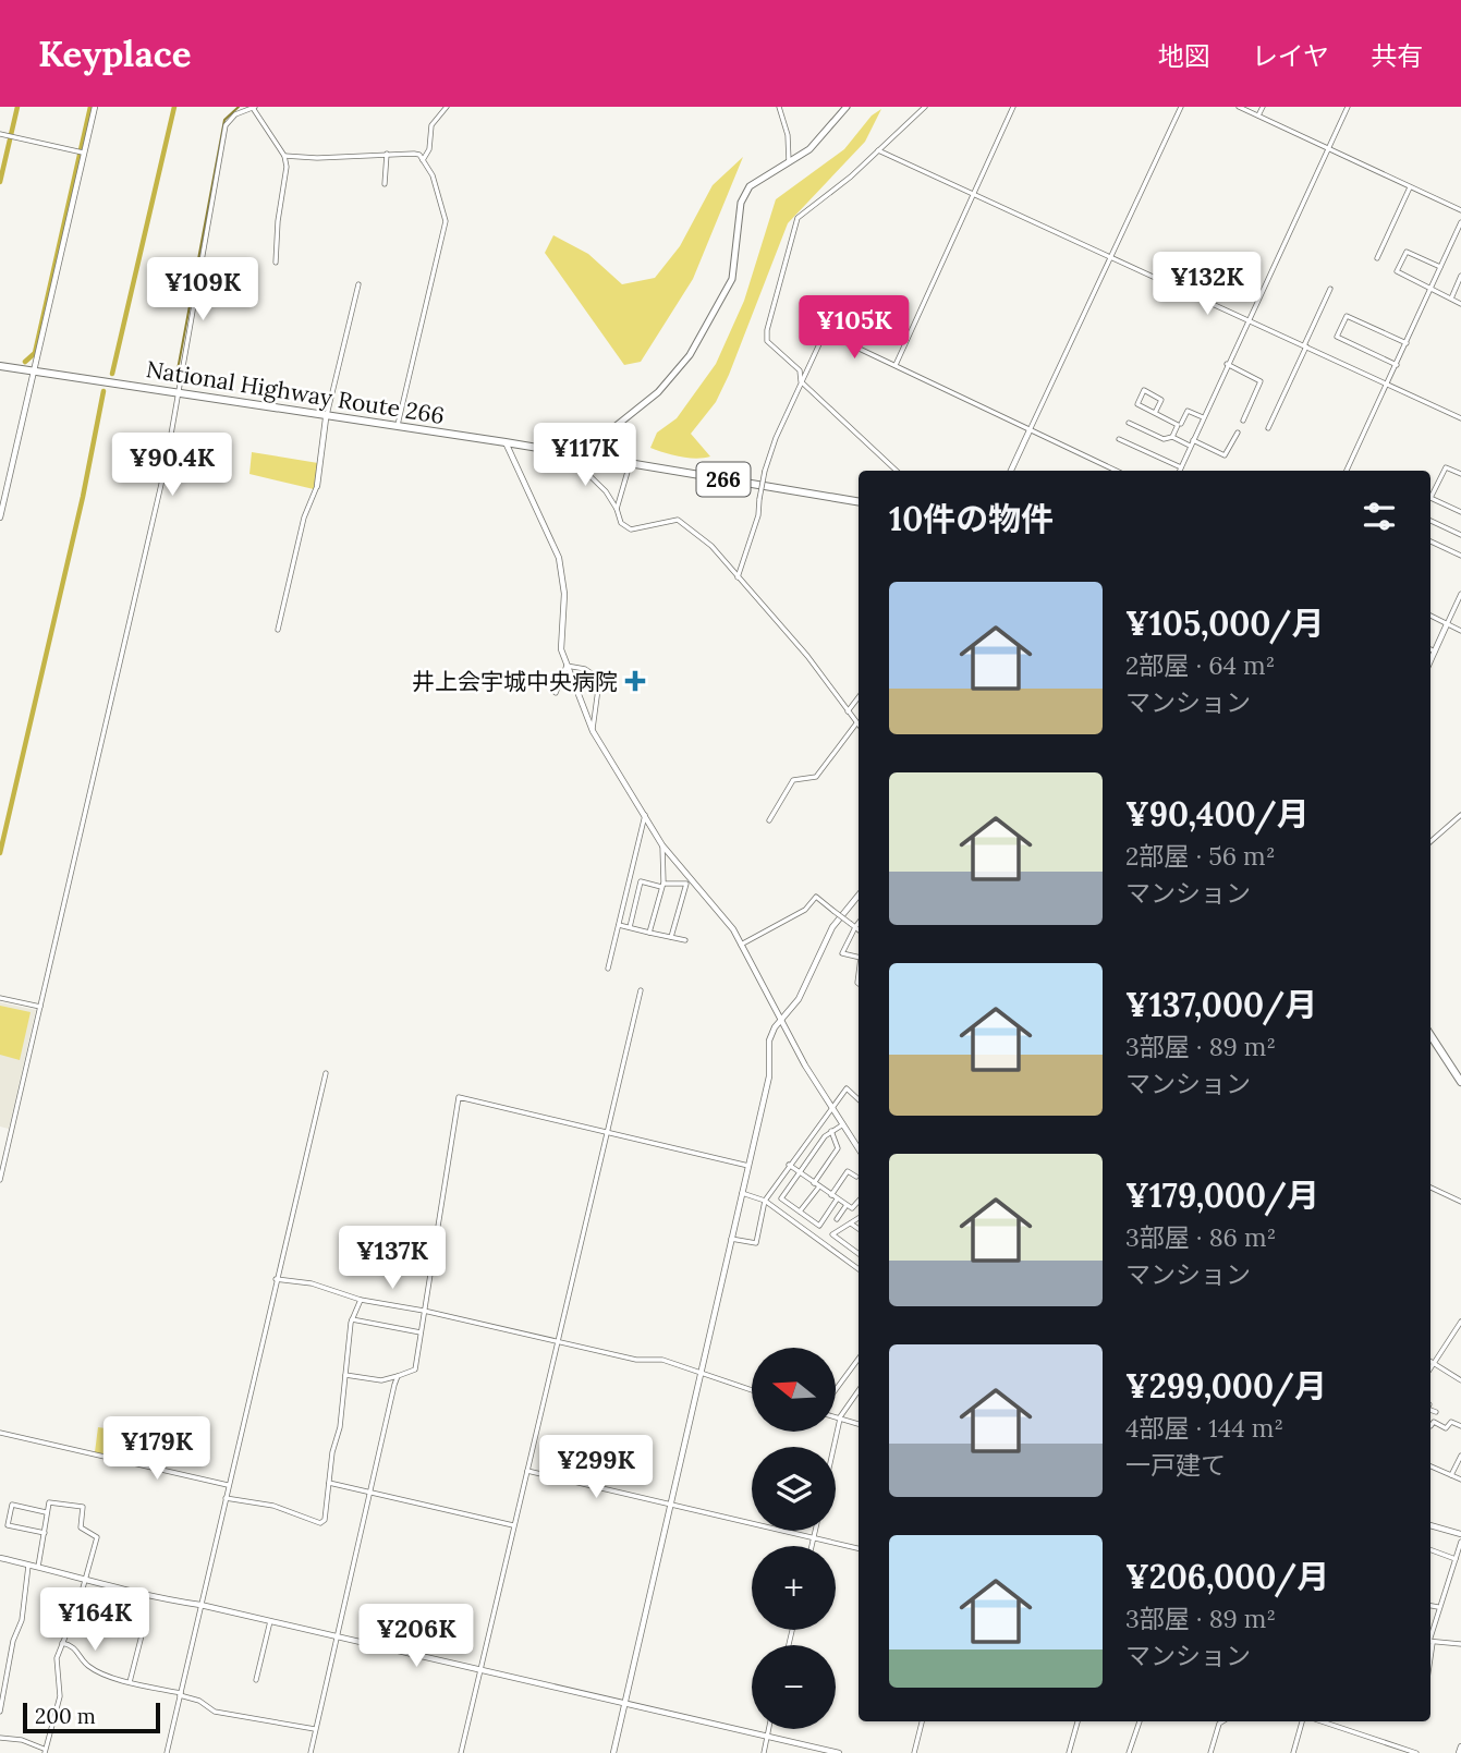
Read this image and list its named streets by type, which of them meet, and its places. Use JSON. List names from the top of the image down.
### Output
{
  "streets": {
    "highway": ["National Highway Route 266", "266"]
  },
  "crossings": [
    ["National Highway Route 266", "266"]
  ],
  "places": {
    "health": ["井上会宇城中央病院"]
  },
  "scale_bar": "200 m",
  "north": "left",
  "page": {
    "header": "Keyplace",
    "nav": ["地図", "レイヤ", "共有"],
    "price": [
      "¥132K",
      "¥109K",
      "¥105K",
      "¥117K",
      "¥90.4K",
      "¥137K",
      "¥179K",
      "¥299K",
      "¥164K",
      "¥206K"
    ],
    "heading": "10件の物件",
    "list": [
      {
        "name": "¥105,000/月",
        "note": "2部屋 · 64 m² · マンション"
      },
      {
        "name": "¥90,400/月",
        "note": "2部屋 · 56 m² · マンション"
      },
      {
        "name": "¥137,000/月",
        "note": "3部屋 · 89 m² · マンション"
      },
      {
        "name": "¥179,000/月",
        "note": "3部屋 · 86 m² · マンション"
      },
      {
        "name": "¥299,000/月",
        "note": "4部屋 · 144 m² · 一戸建て"
      },
      {
        "name": "¥206,000/月",
        "note": "3部屋 · 89 m² · マンション"
      }
    ],
    "map_buttons": ["+", "−"],
    "scale": "200 m"
  }
}
